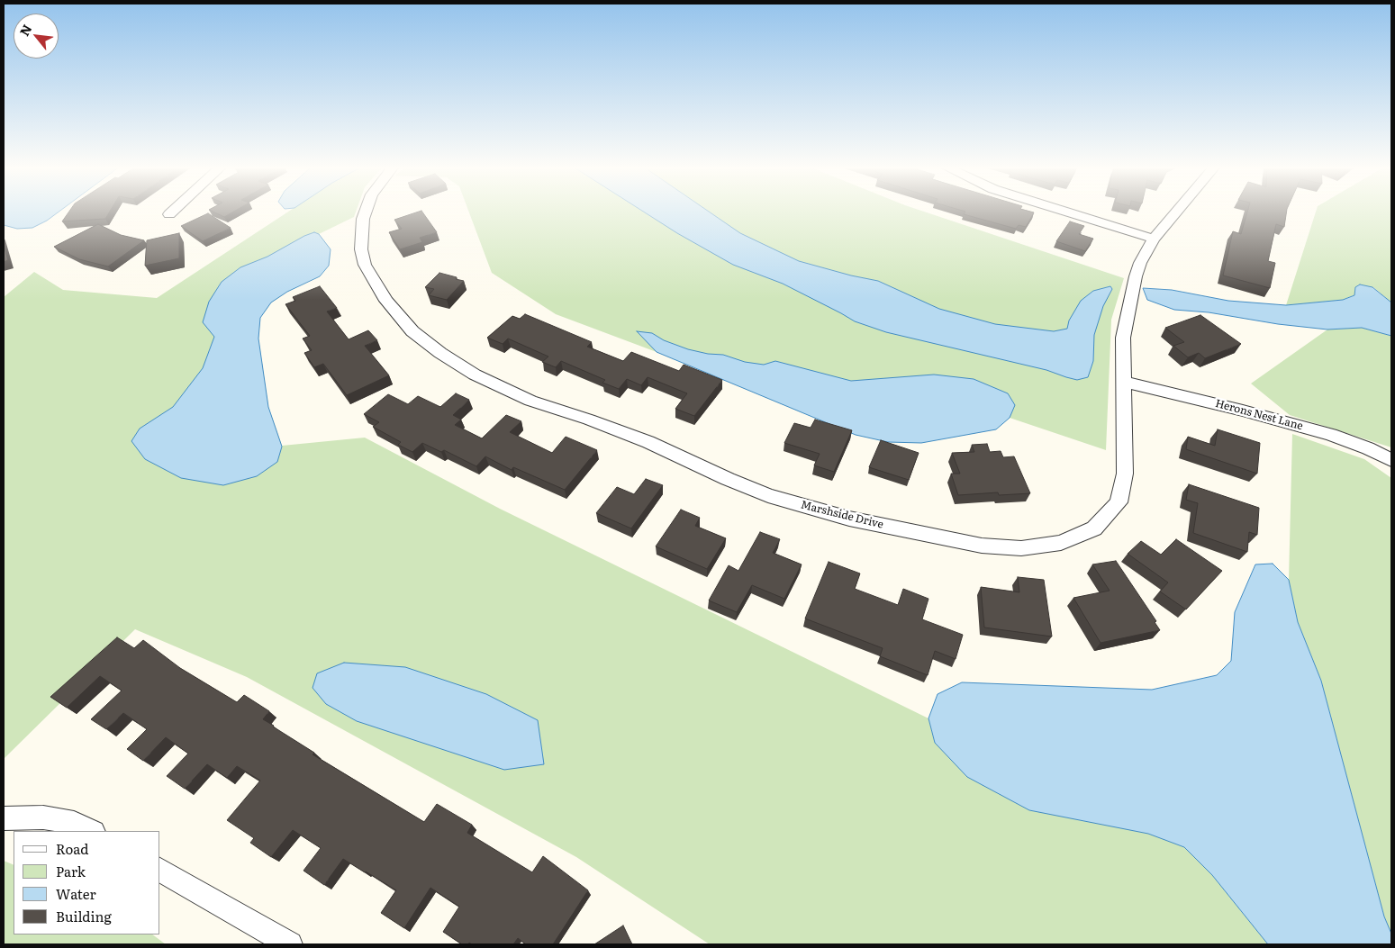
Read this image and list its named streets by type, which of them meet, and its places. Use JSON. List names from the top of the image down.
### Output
{
  "streets": {
    "street": ["Herons Nest Lane", "Marshside Drive"]
  },
  "crossings": [
    ["Herons Nest Lane", "Marshside Drive"]
  ],
  "legend": [
    "Road",
    "Park",
    "Water",
    "Building"
  ],
  "north": "top left"
}
